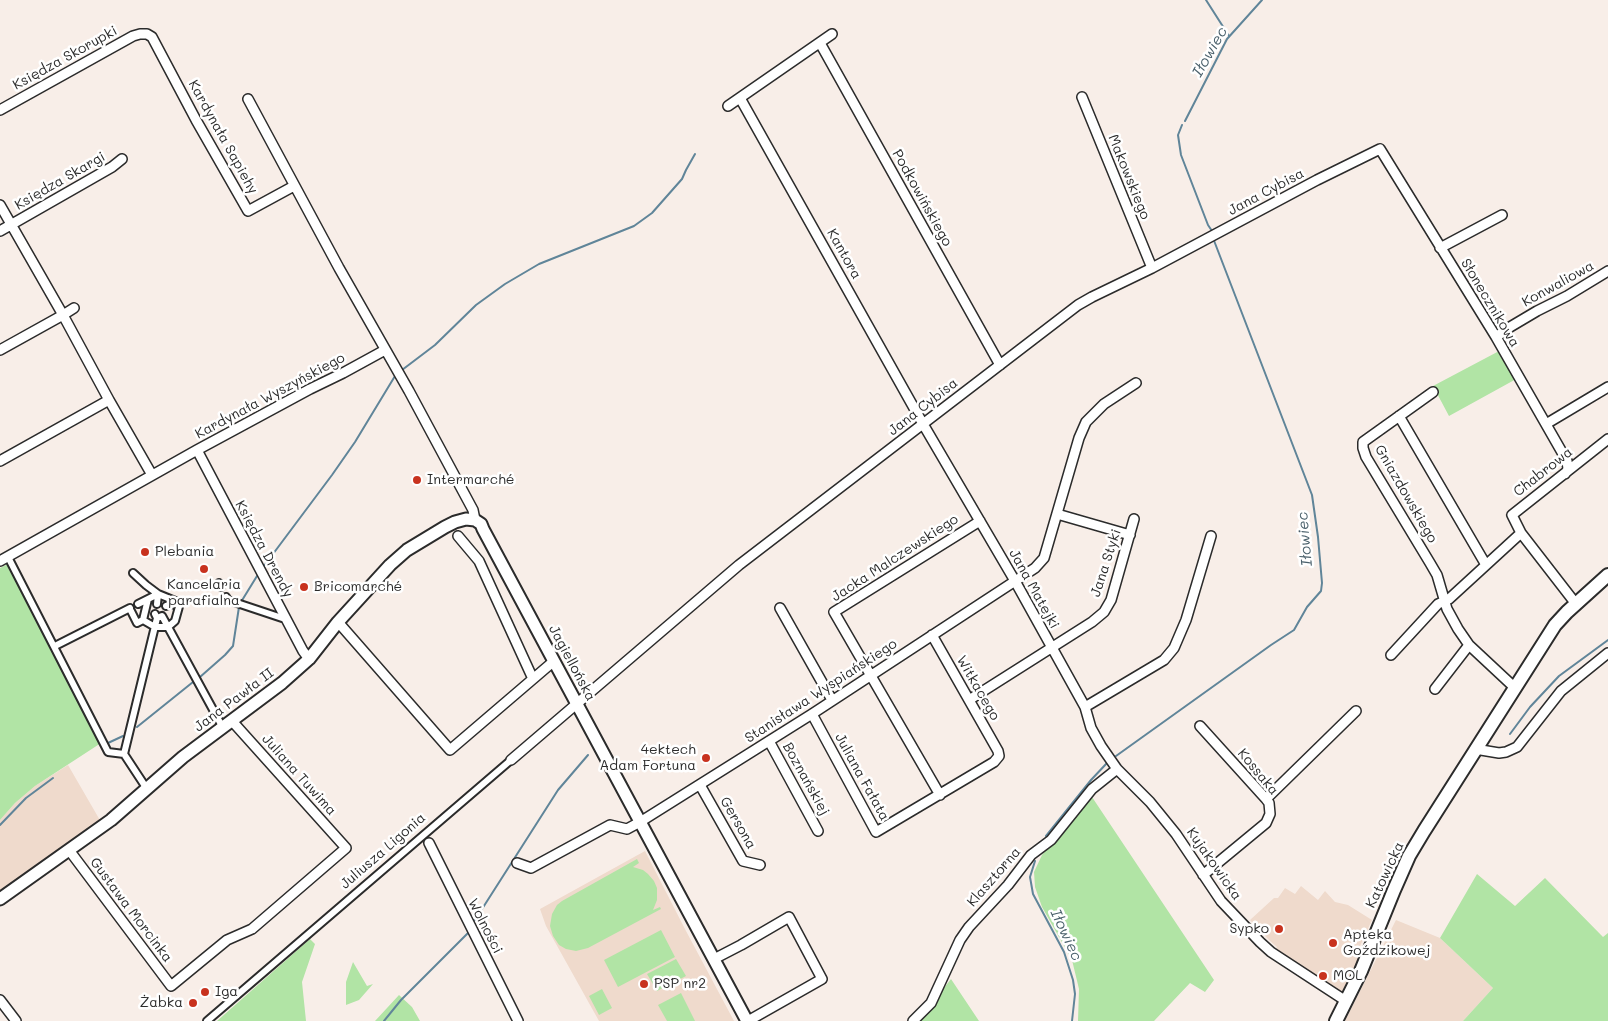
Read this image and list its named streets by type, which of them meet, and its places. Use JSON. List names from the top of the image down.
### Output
{
  "streets": {
    "main road": ["Katowicka"],
    "street": [
      "Księdza Skorupki",
      "Kardynała Sapiehy",
      "Makowskiego",
      "Księdza Skargi",
      "Jana Cybisa",
      "Podkowińskiego",
      "Kantora",
      "Konwaliowa",
      "Słonecznikowa",
      "Kardynała Wyszyńskiego",
      "Chabrowa",
      "Gniazdowskiego",
      "Księdza Drendy",
      "Jacka Malczewskiego",
      "Jana Styki",
      "Jana Matejki",
      "Jagiellońska",
      "Witkacego",
      "Stanisława Wyspiańskiego",
      "Jana Pawła II",
      "Kossaka",
      "Juliana Tuwima",
      "Juliana Fałata",
      "Boznańskiej",
      "Gersona",
      "Juliusza Ligonia",
      "Kujakowicka",
      "Klasztorna",
      "Gustawa Morcinka",
      "Wolności"
    ]
  },
  "crossings": [
    ["Księdza Skorupki", "Kardynała Sapiehy"],
    ["Makowskiego", "Jana Cybisa"],
    ["Jana Cybisa", "Podkowińskiego"],
    ["Jana Cybisa", "Kantora"],
    ["Jana Cybisa", "Słonecznikowa"],
    ["Jana Cybisa", "Jana Matejki"],
    ["Jana Cybisa", "Jagiellońska"],
    ["Jana Cybisa", "Juliusza Ligonia"],
    ["Kantora", "Jana Matejki"],
    ["Konwaliowa", "Słonecznikowa"],
    ["Słonecznikowa", "Chabrowa"],
    ["Kardynała Wyszyńskiego", "Księdza Drendy"],
    ["Chabrowa", "Katowicka"],
    ["Księdza Drendy", "Jana Pawła II"],
    ["Jacka Malczewskiego", "Jana Matejki"],
    ["Jacka Malczewskiego", "Stanisława Wyspiańskiego"],
    ["Jana Styki", "Jana Matejki"],
    ["Jana Styki", "Witkacego"],
    ["Jana Matejki", "Stanisława Wyspiańskiego"],
    ["Jana Matejki", "Kujakowicka"],
    ["Jana Matejki", "Klasztorna"],
    ["Jagiellońska", "Stanisława Wyspiańskiego"],
    ["Jagiellońska", "Jana Pawła II"],
    ["Jagiellońska", "Juliusza Ligonia"],
    ["Witkacego", "Stanisława Wyspiańskiego"],
    ["Witkacego", "Juliana Fałata"],
    ["Stanisława Wyspiańskiego", "Juliana Fałata"],
    ["Stanisława Wyspiańskiego", "Boznańskiej"],
    ["Stanisława Wyspiańskiego", "Gersona"],
    ["Jana Pawła II", "Juliana Tuwima"],
    ["Jana Pawła II", "Gustawa Morcinka"],
    ["Kossaka", "Kujakowicka"],
    ["Juliana Tuwima", "Gustawa Morcinka"],
    ["Kujakowicka", "Katowicka"],
    ["Kujakowicka", "Klasztorna"]
  ],
  "water": ["Iłowiec"],
  "places": [
    "Intermarché",
    "Plebania",
    "Kancelaria parafialna",
    "Bricomarché",
    "4ektech Adam Fortuna",
    "Sypko",
    "Apteka Goździkowej",
    "MOL",
    "PSP nr2",
    "Iga",
    "Żabka"
  ]
}
